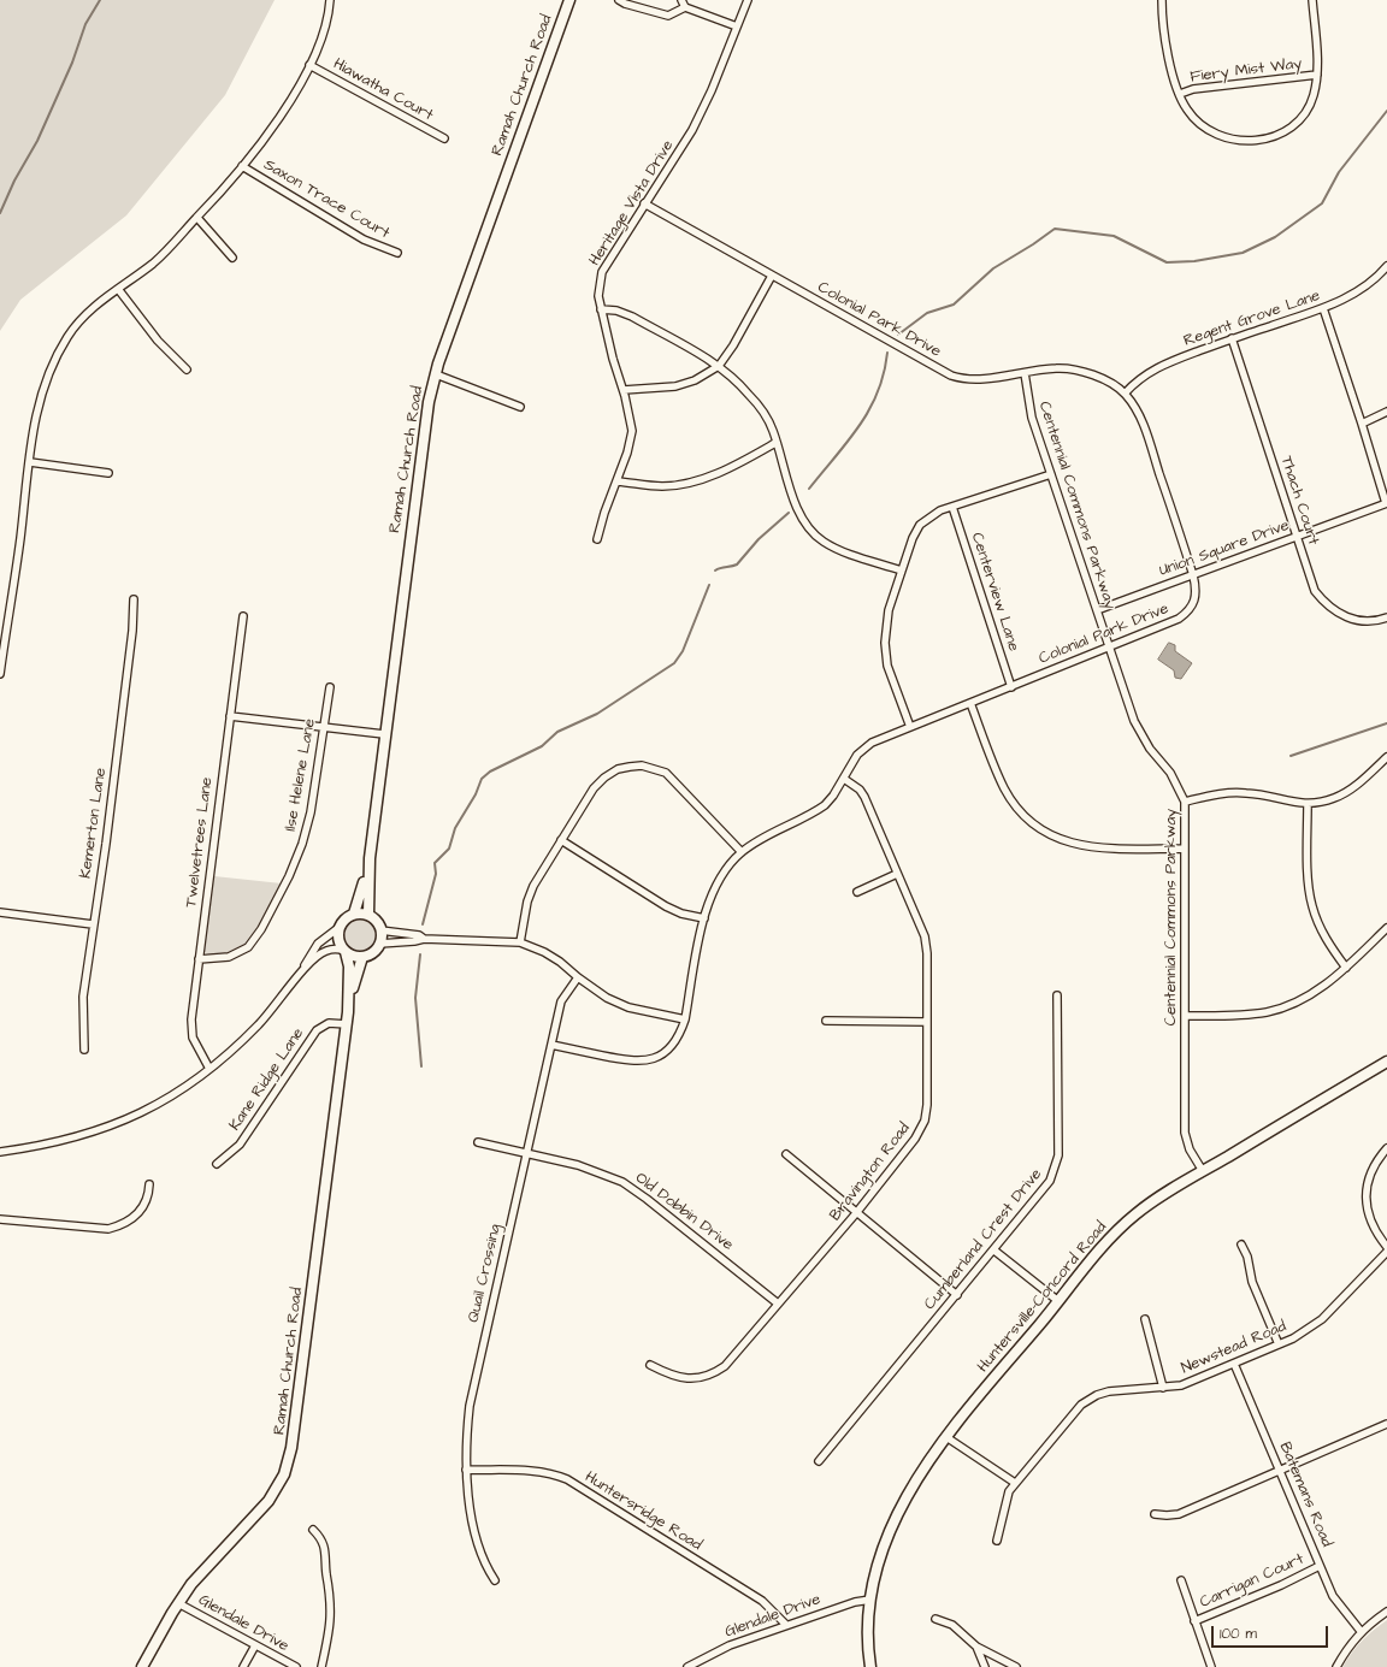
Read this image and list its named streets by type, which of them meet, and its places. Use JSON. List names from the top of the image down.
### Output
{
  "streets": {
    "main road": ["Ramah Church Road", "Huntersville-Concord Road"],
    "street": [
      "Fiery Mist Way",
      "Hiawatha Court",
      "Saxon Trace Court",
      "Heritage Vista Drive",
      "Regent Grove Lane",
      "Colonial Park Drive",
      "Thach Court",
      "Centennial Commons Parkway",
      "Union Square Drive",
      "Centerview Lane",
      "Ilse Helene Lane",
      "Kemerton Lane",
      "Twelvetrees Lane",
      "Kane Ridge Lane",
      "Bravington Road",
      "Old Dobbin Drive",
      "Cumberland Crest Drive",
      "Quail Crossing",
      "Newstead Road",
      "Batemans Road",
      "Huntersridge Road",
      "Carrigan Court",
      "Glendale Drive"
    ]
  },
  "crossings": [
    ["Ramah Church Road", "Kane Ridge Lane"],
    ["Ramah Church Road", "Glendale Drive"],
    ["Heritage Vista Drive", "Colonial Park Drive"],
    ["Regent Grove Lane", "Colonial Park Drive"],
    ["Regent Grove Lane", "Thach Court"],
    ["Colonial Park Drive", "Centennial Commons Parkway"],
    ["Colonial Park Drive", "Union Square Drive"],
    ["Colonial Park Drive", "Centerview Lane"],
    ["Colonial Park Drive", "Bravington Road"],
    ["Colonial Park Drive", "Quail Crossing"],
    ["Thach Court", "Union Square Drive"],
    ["Centennial Commons Parkway", "Union Square Drive"],
    ["Centennial Commons Parkway", "Huntersville-Concord Road"],
    ["Ilse Helene Lane", "Twelvetrees Lane"],
    ["Bravington Road", "Old Dobbin Drive"],
    ["Old Dobbin Drive", "Quail Crossing"],
    ["Quail Crossing", "Huntersridge Road"],
    ["Huntersville-Concord Road", "Glendale Drive"],
    ["Newstead Road", "Batemans Road"],
    ["Batemans Road", "Carrigan Court"],
    ["Huntersridge Road", "Glendale Drive"]
  ],
  "scale_bar": "100 m"
}
